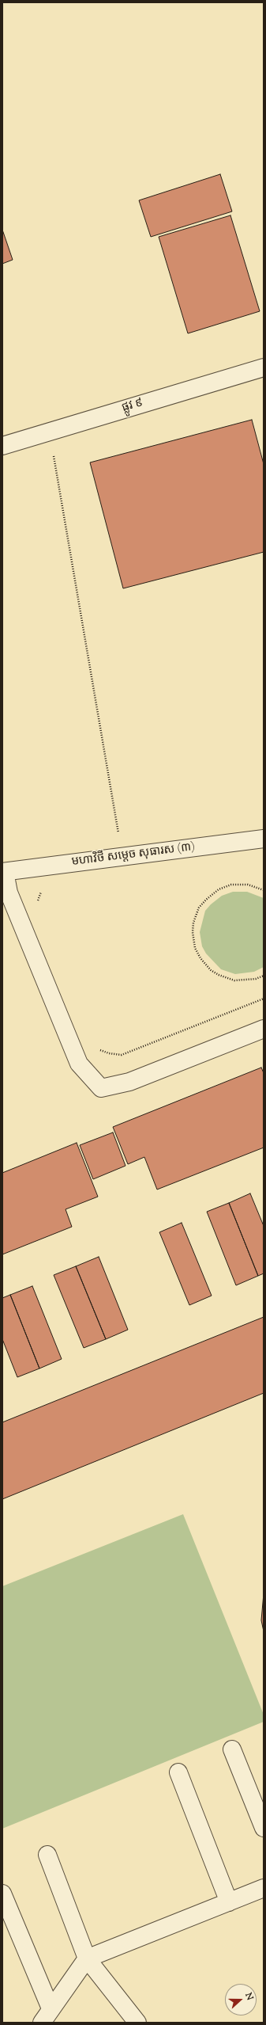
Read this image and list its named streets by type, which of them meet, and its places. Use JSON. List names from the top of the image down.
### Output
{
  "streets": {
    "street": ["ផ្លូវ ៩", "មហាវិថី សម្តេច សុធារស (៣)"]
  },
  "north": "right"
}
